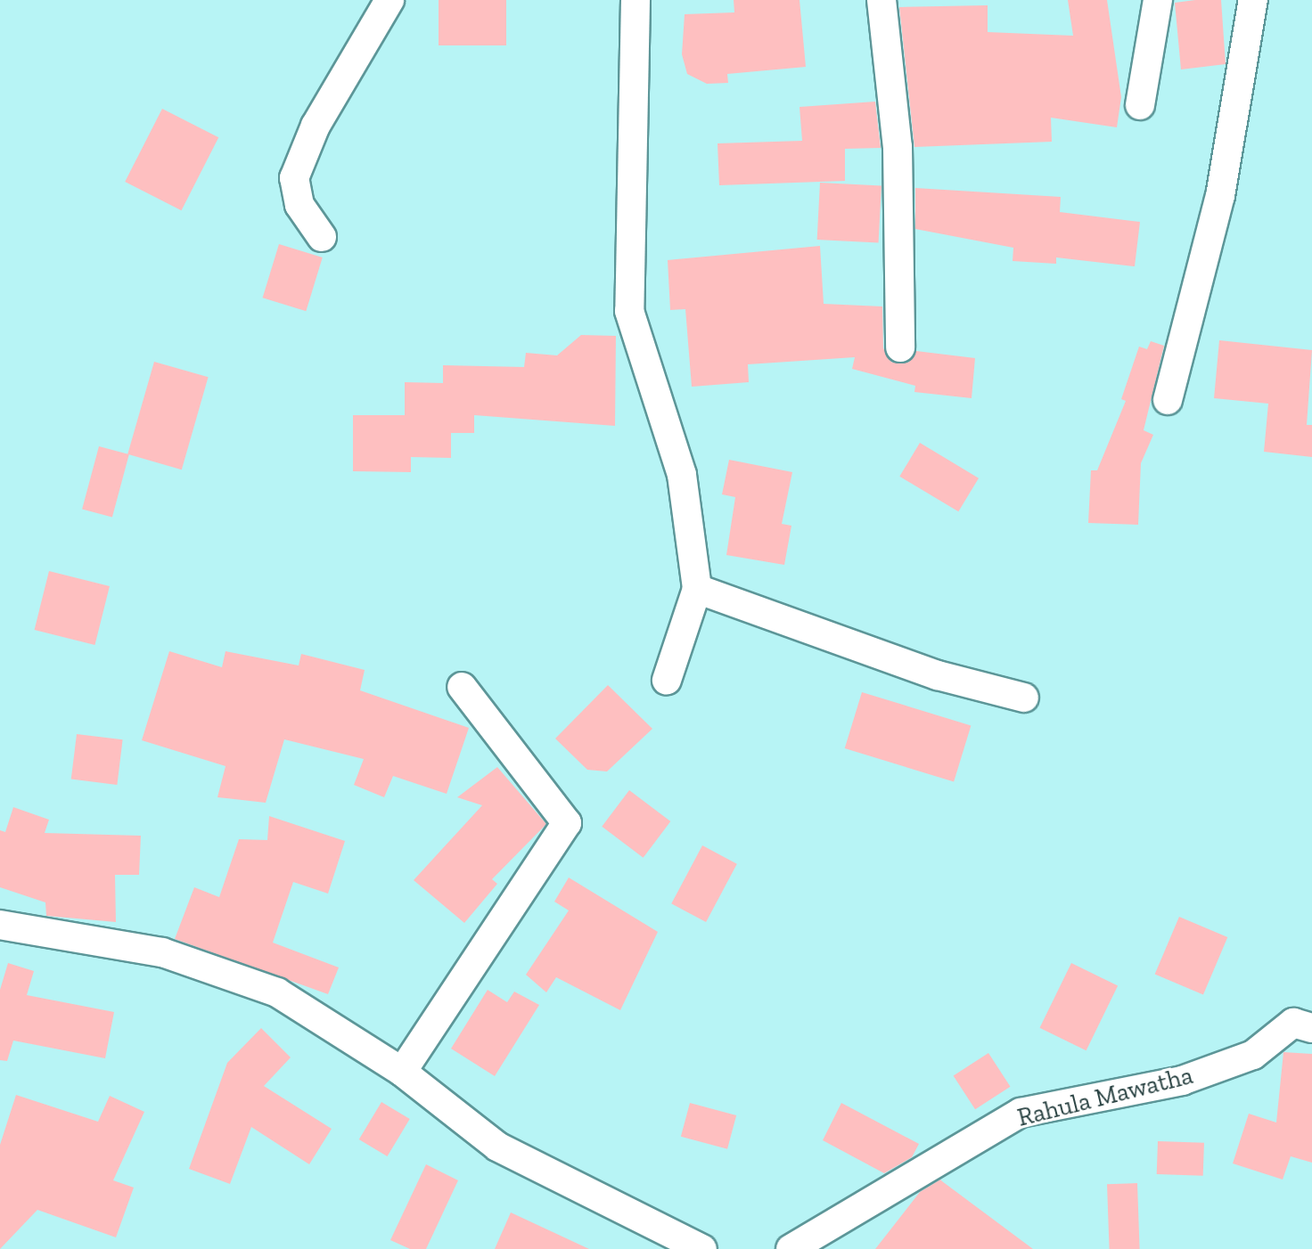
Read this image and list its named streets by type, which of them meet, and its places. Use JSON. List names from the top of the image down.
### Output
{
  "streets": {
    "street": ["Rahula Mawatha"]
  }
}
